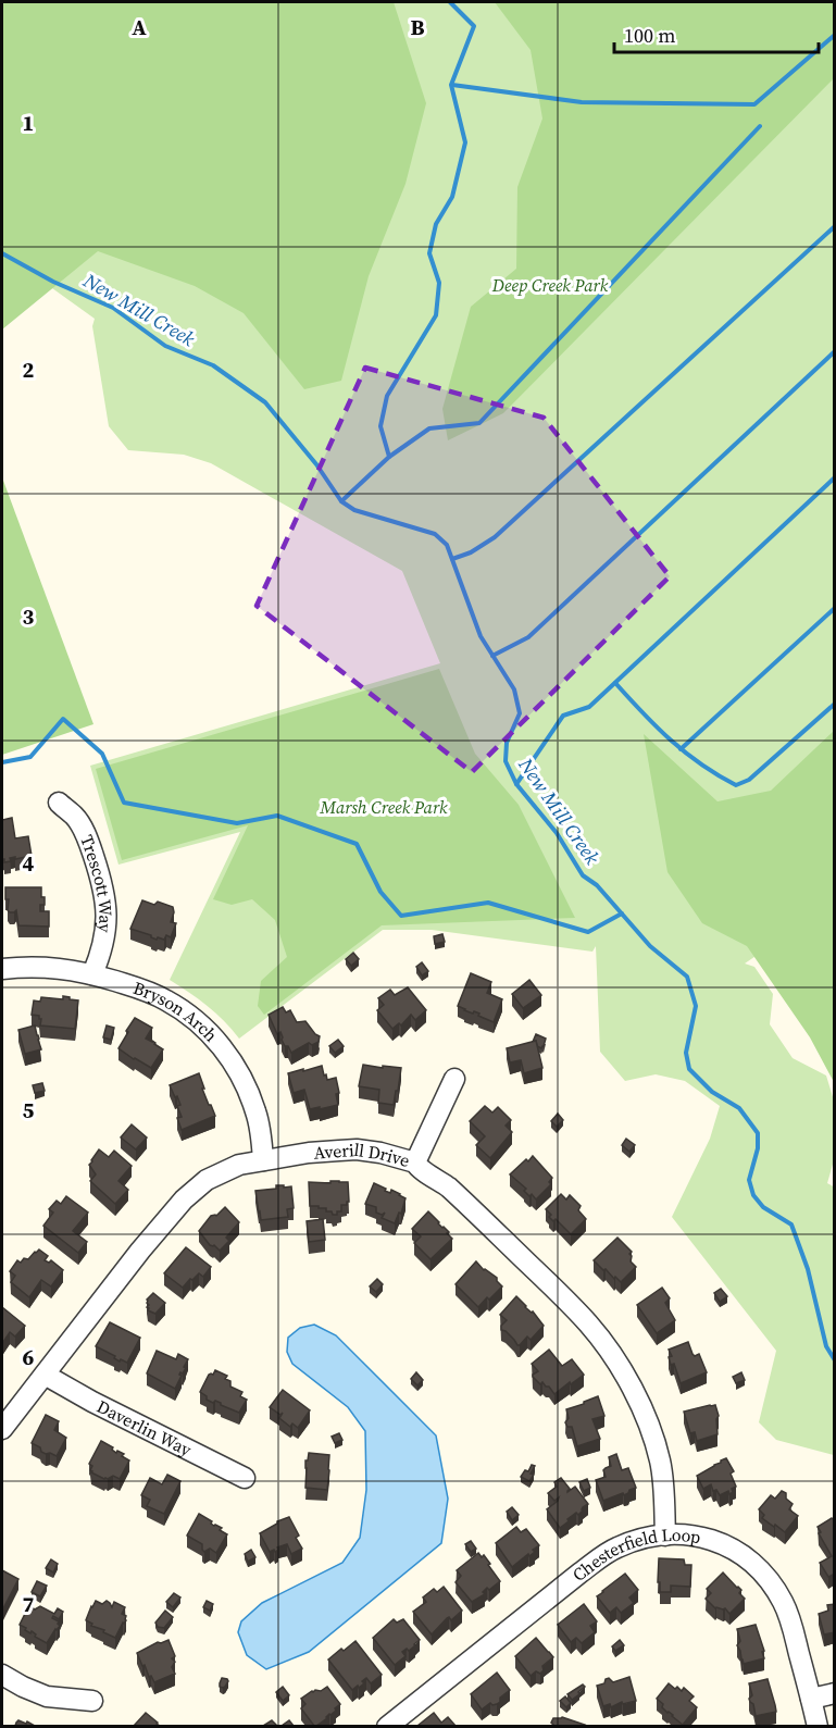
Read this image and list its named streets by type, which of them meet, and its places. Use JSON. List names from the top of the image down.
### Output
{
  "streets": {
    "street": [
      "Trescott Way",
      "Bryson Arch",
      "Averill Drive",
      "Daverlin Way",
      "Chesterfield Loop"
    ]
  },
  "crossings": [
    ["Trescott Way", "Bryson Arch"],
    ["Bryson Arch", "Averill Drive"],
    ["Averill Drive", "Daverlin Way"],
    ["Averill Drive", "Chesterfield Loop"]
  ],
  "water": ["New Mill Creek"],
  "parks": ["Deep Creek Park", "Marsh Creek Park"],
  "scale_bar": "100 m",
  "grid": {
    "columns": ["A", "B"],
    "rows": [
      "1",
      "2",
      "3",
      "4",
      "5",
      "6",
      "7"
    ]
  }
}
